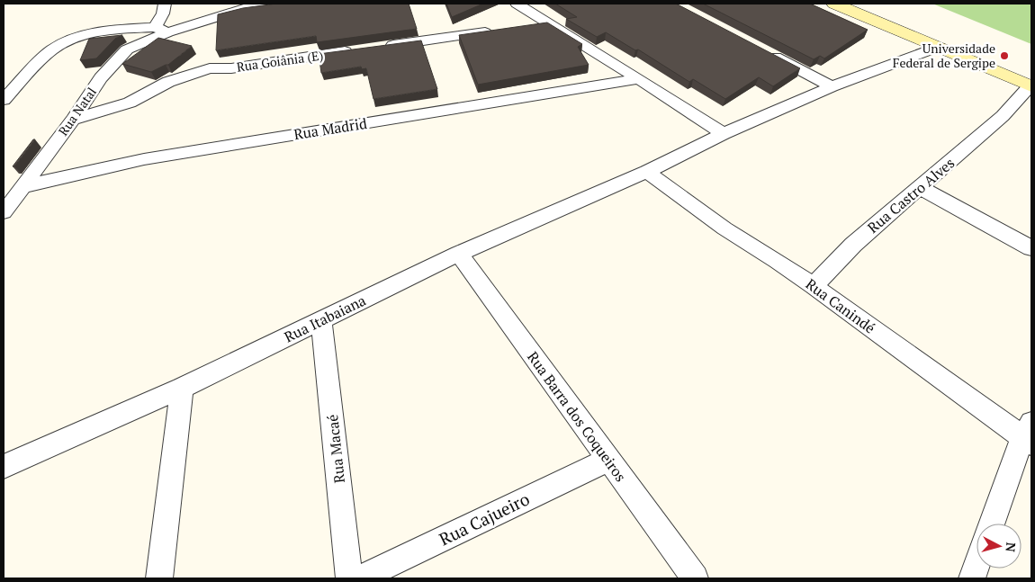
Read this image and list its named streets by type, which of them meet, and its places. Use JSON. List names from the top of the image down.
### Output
{
  "streets": {
    "street": [
      "Rua Goiânia (E)",
      "Rua Natal",
      "Rua Madrid",
      "Rua Castro Alves",
      "Rua Canindé",
      "Rua Itabaiana",
      "Rua Barra dos Coqueiros",
      "Rua Macaé",
      "Rua Cajueiro"
    ]
  },
  "crossings": [
    ["Rua Goiânia (E)", "Rua Natal"],
    ["Rua Natal", "Rua Madrid"],
    ["Rua Castro Alves", "Rua Canindé"],
    ["Rua Canindé", "Rua Itabaiana"],
    ["Rua Itabaiana", "Rua Barra dos Coqueiros"],
    ["Rua Itabaiana", "Rua Macaé"],
    ["Rua Barra dos Coqueiros", "Rua Cajueiro"]
  ],
  "places": ["Universidade Federal de Sergipe"],
  "north": "right"
}
